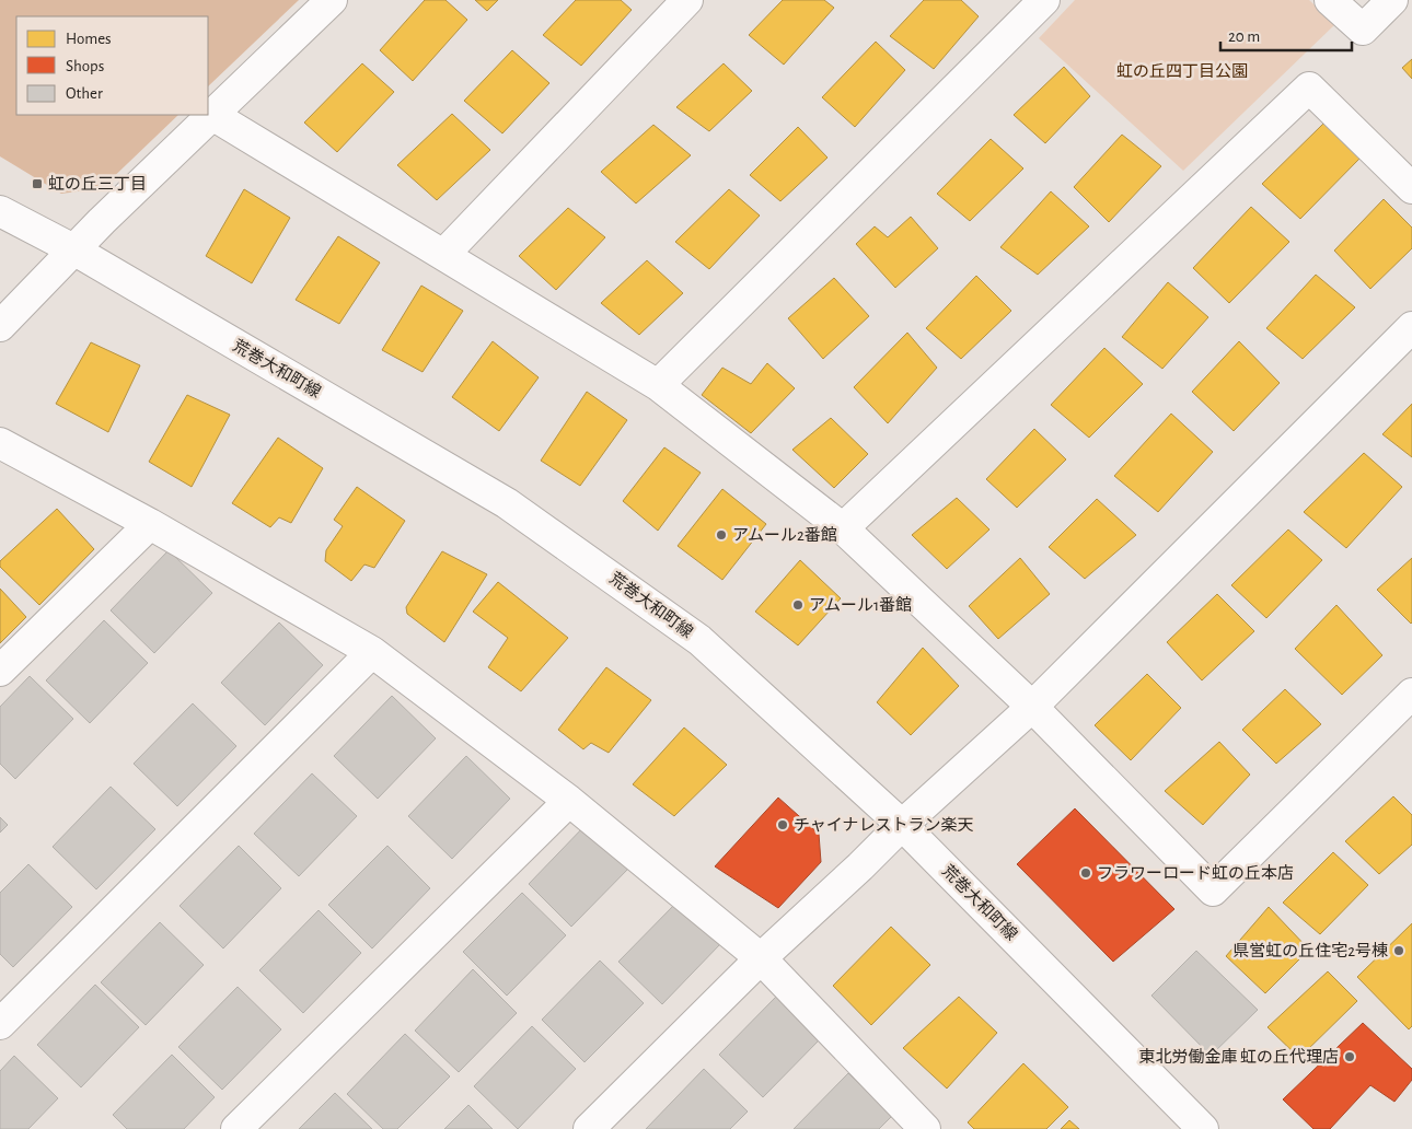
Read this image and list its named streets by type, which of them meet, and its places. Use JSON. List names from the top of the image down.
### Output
{
  "streets": {
    "street": ["荒巻大和町線"]
  },
  "parks": ["虹の丘四丁目公園"],
  "places": {
    "transit": ["虹の丘三丁目"],
    "other": [
      "アムール2番館",
      "アムール1番館",
      "チャイナレストラン楽天",
      "フラワーロード虹の丘本店",
      "県営虹の丘住宅2号棟",
      "東北労働金庫 虹の丘代理店"
    ]
  },
  "legend": ["Homes", "Shops", "Other"],
  "scale_bar": "20 m"
}
